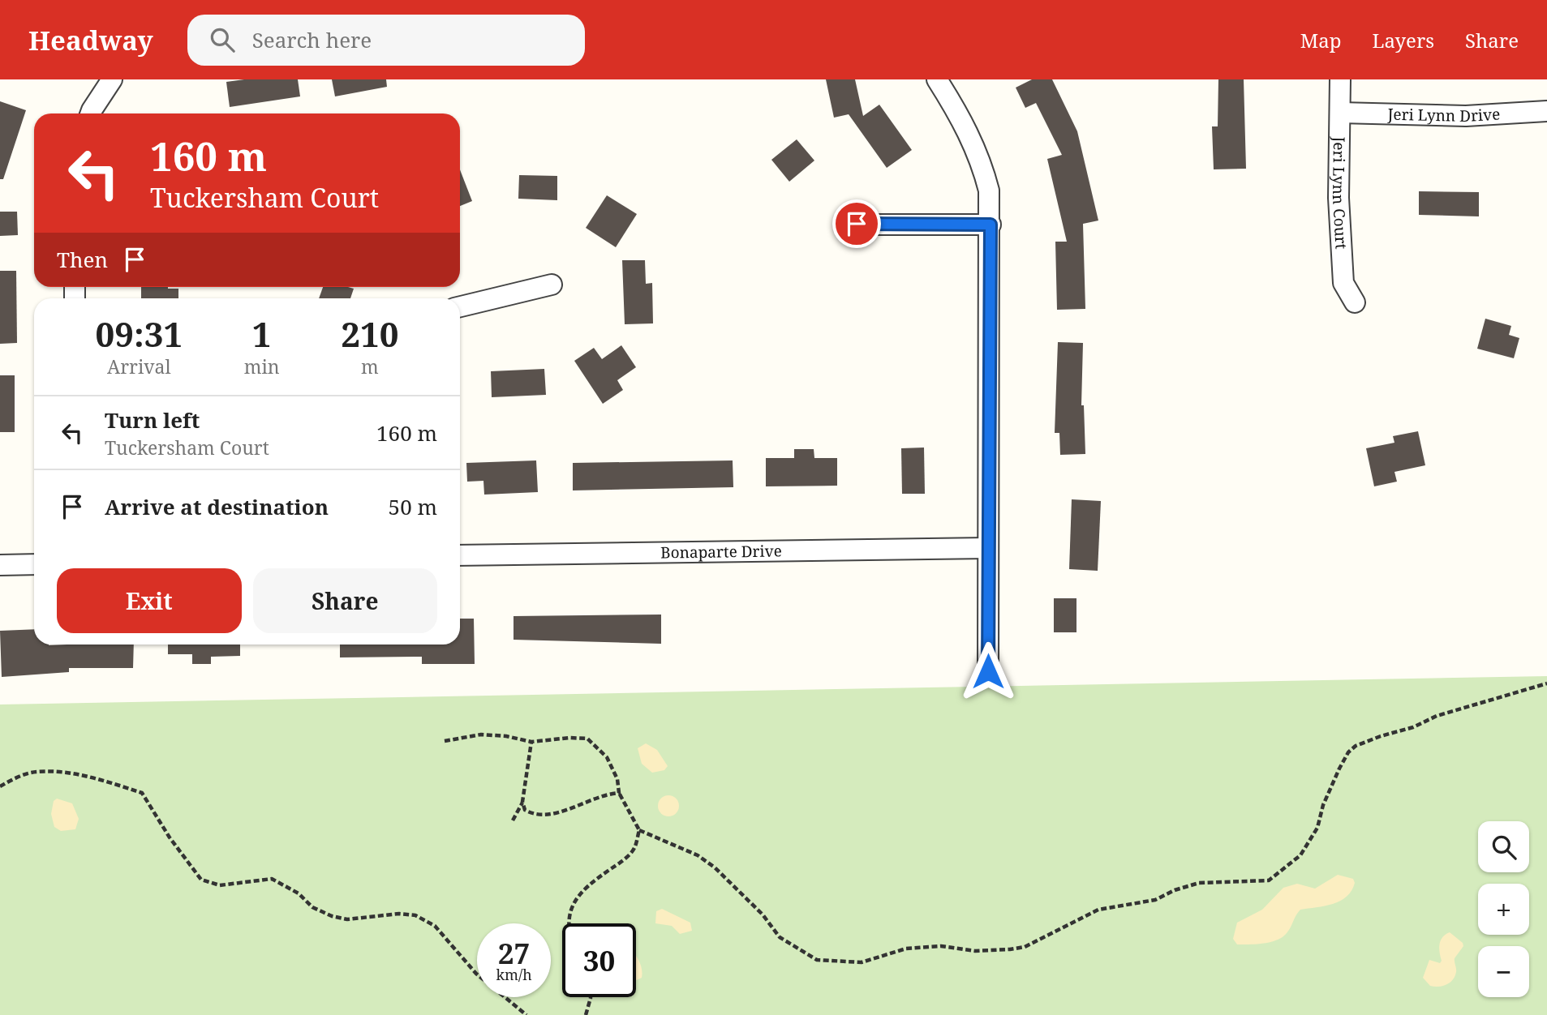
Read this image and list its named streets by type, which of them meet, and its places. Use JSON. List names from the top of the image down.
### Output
{
  "streets": {
    "street": ["Jeri Lynn Drive", "Jeri Lynn Court", "Bonaparte Drive"]
  },
  "crossings": [
    ["Jeri Lynn Drive", "Jeri Lynn Court"]
  ],
  "page": {
    "header": "Headway",
    "search": "Search here",
    "nav": ["Map", "Layers", "Share"],
    "turn": ["160 m", "Tuckersham Court"],
    "then": "Then",
    "eta": [
      "09:31",
      "Arrival",
      "1",
      "min",
      "210",
      "m"
    ],
    "list": [
      {
        "name": "Turn left",
        "note": "Tuckersham Court",
        "value": "160 m"
      },
      {
        "name": "Arrive at destination",
        "value": "50 m"
      }
    ],
    "buttons": ["Exit", "Share"],
    "map_buttons": ["+", "−"],
    "speed": "27 km/h",
    "limit": "30"
  }
}
